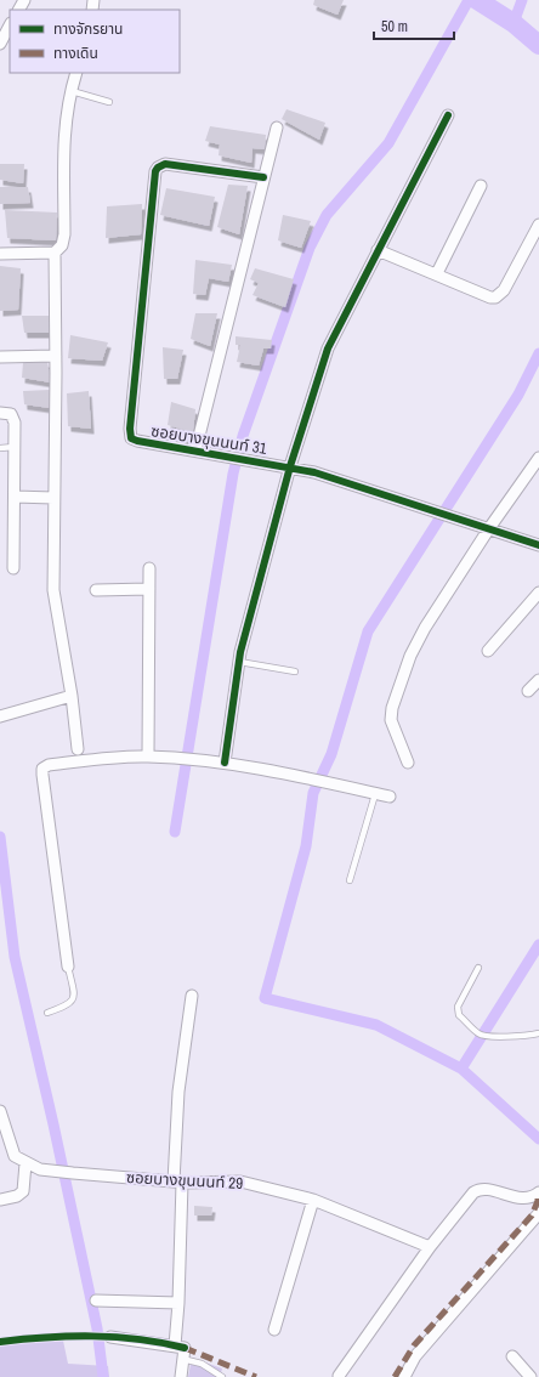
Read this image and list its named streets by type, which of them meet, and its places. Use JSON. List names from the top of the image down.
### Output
{
  "streets": {
    "street": ["ซอยบางขุนนนท์ 31", "ซอยบางขุนนนท์ 29"]
  },
  "legend": ["ทางจักรยาน", "ทางเดิน"],
  "scale_bar": "50 m"
}
